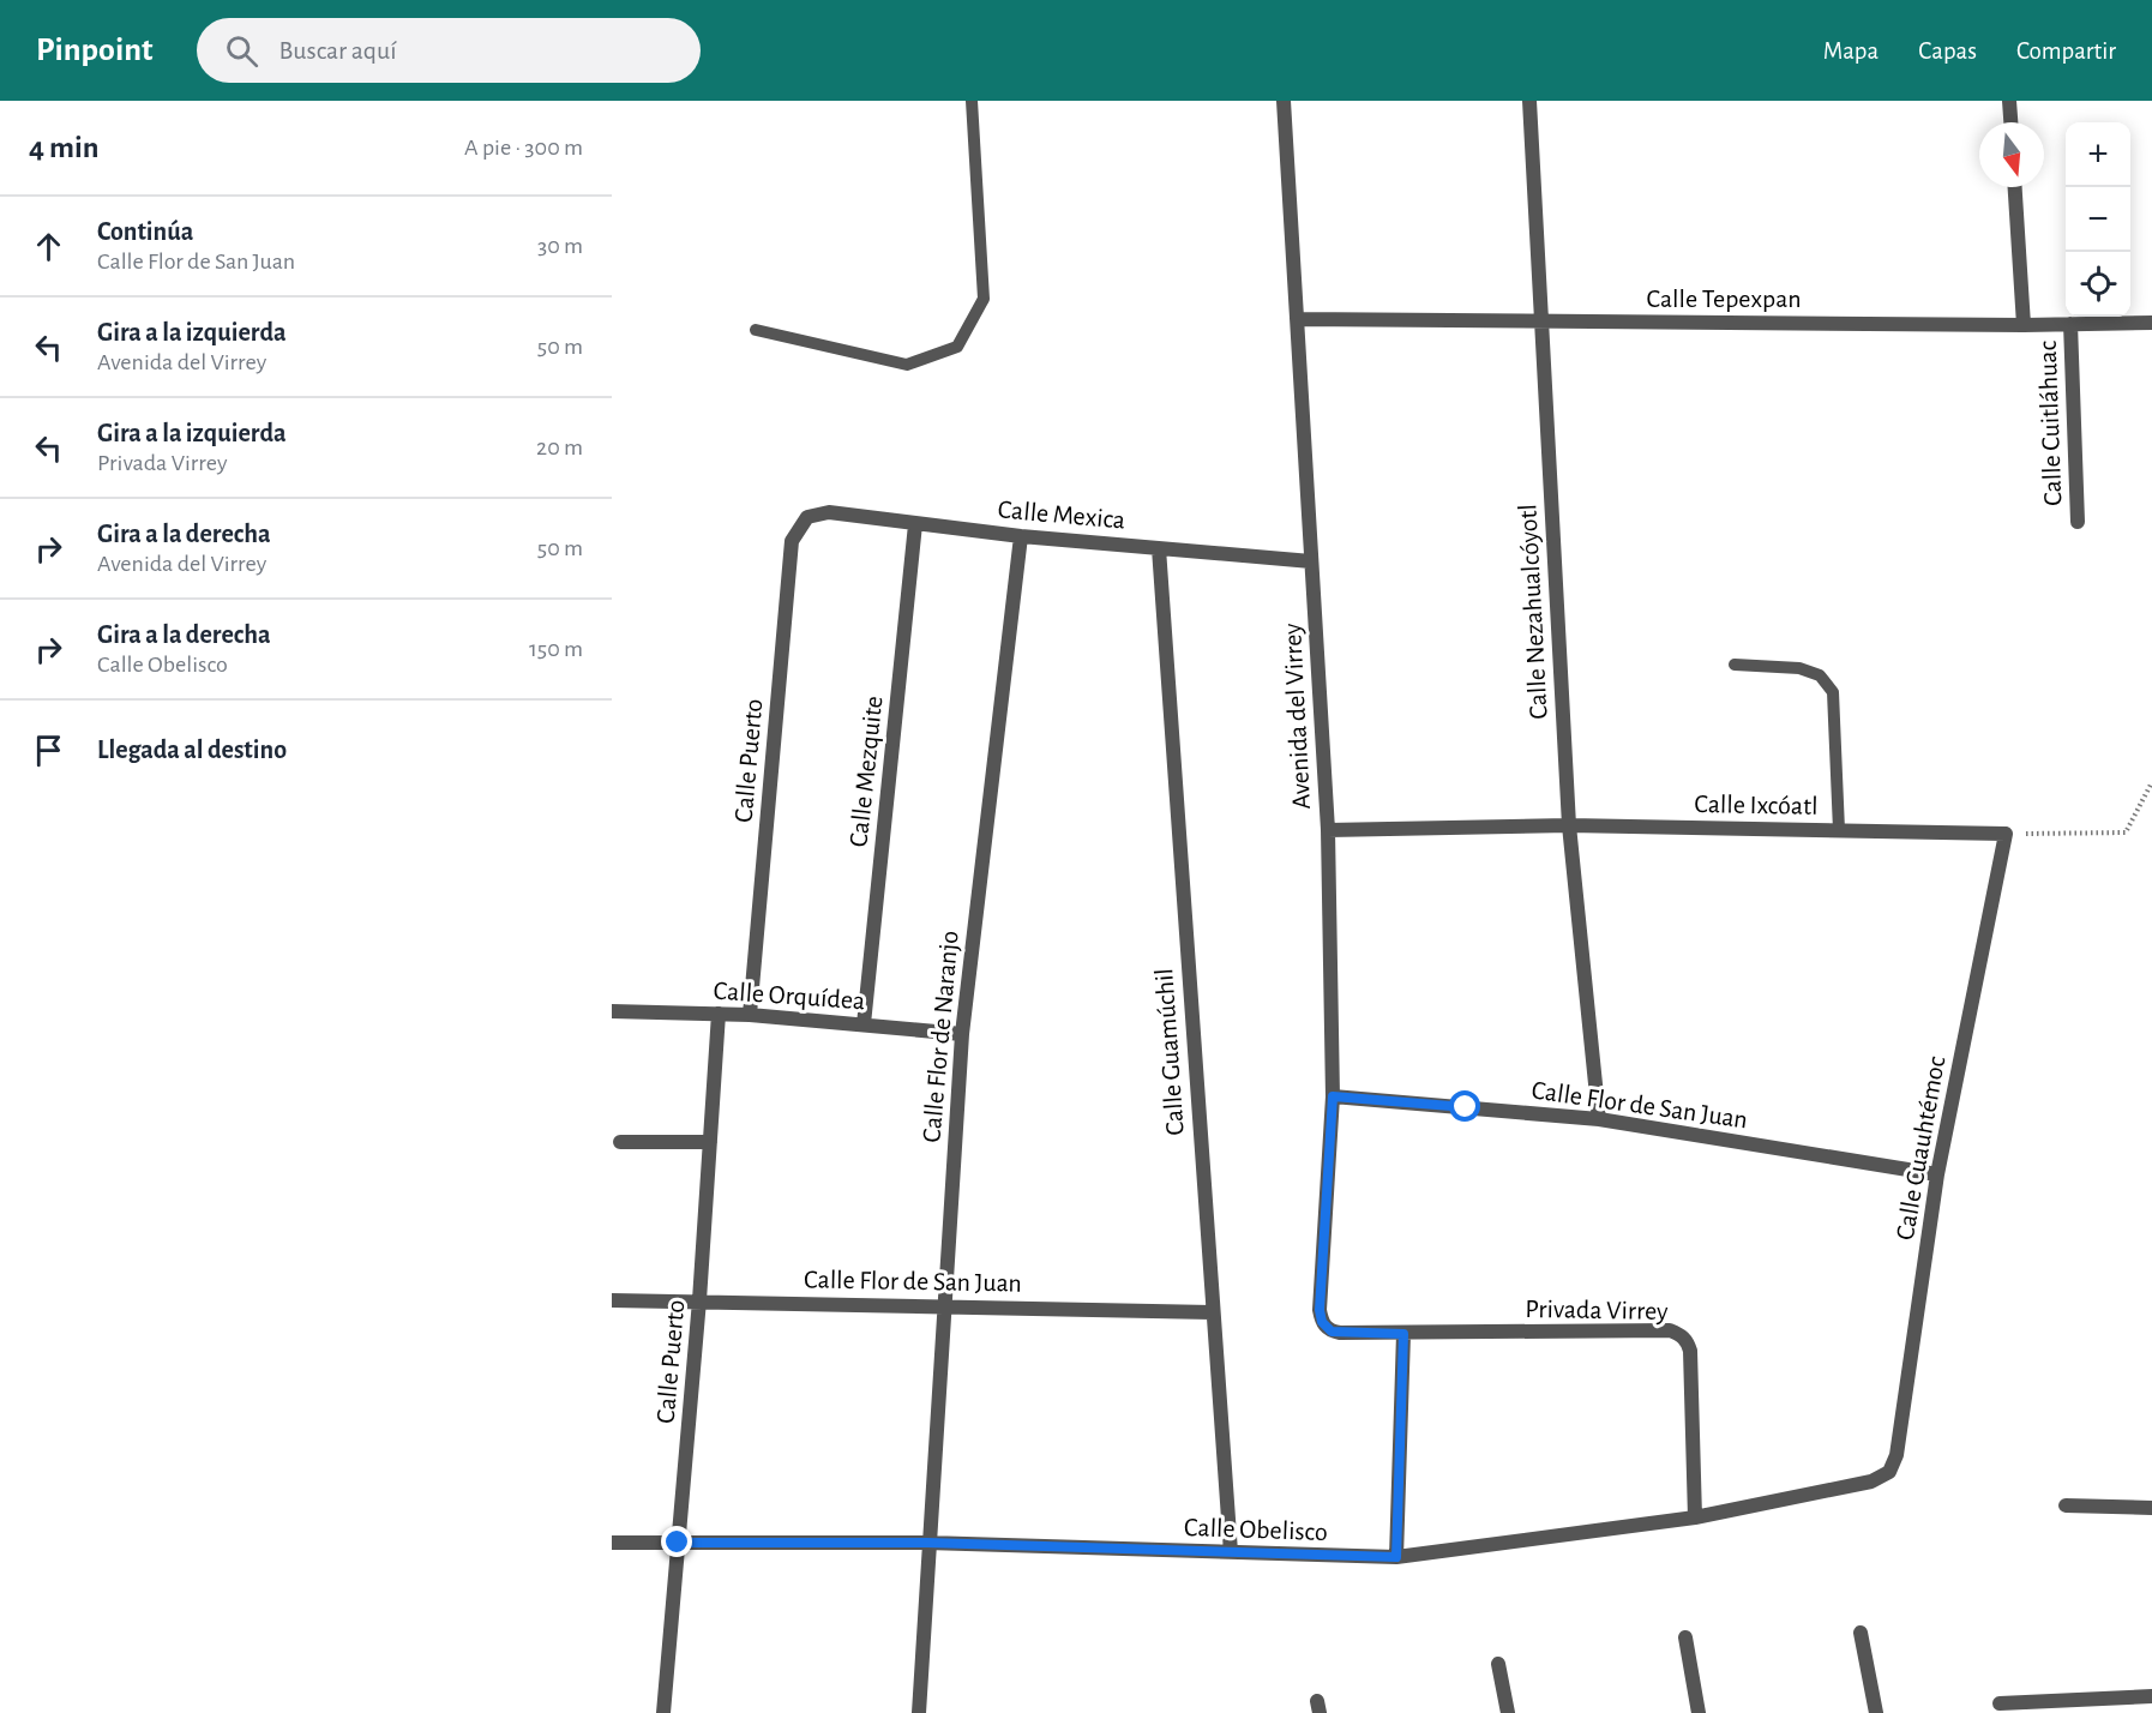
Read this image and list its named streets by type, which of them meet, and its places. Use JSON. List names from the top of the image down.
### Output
{
  "streets": {
    "street": [
      "Calle Tepexpan",
      "Calle Cuitláhuac",
      "Calle Mexica",
      "Calle Nezahualcóyotl",
      "Avenida del Virrey",
      "Calle Puerto",
      "Calle Mezquite",
      "Calle Ixcóatl",
      "Calle Orquídea",
      "Calle Flor de Naranjo",
      "Calle Guamúchil",
      "Calle Flor de San Juan",
      "Calle Cuauhtémoc",
      "Privada Virrey",
      "Calle Obelisco"
    ]
  },
  "crossings": [
    ["Calle Tepexpan", "Calle Cuitláhuac"],
    ["Calle Tepexpan", "Calle Nezahualcóyotl"],
    ["Calle Tepexpan", "Avenida del Virrey"],
    ["Calle Mexica", "Avenida del Virrey"],
    ["Calle Mexica", "Calle Puerto"],
    ["Calle Mexica", "Calle Mezquite"],
    ["Calle Mexica", "Calle Flor de Naranjo"],
    ["Calle Mexica", "Calle Guamúchil"],
    ["Calle Nezahualcóyotl", "Calle Ixcóatl"],
    ["Calle Nezahualcóyotl", "Calle Flor de San Juan"],
    ["Avenida del Virrey", "Calle Ixcóatl"],
    ["Avenida del Virrey", "Calle Flor de San Juan"],
    ["Avenida del Virrey", "Privada Virrey"],
    ["Calle Puerto", "Calle Orquídea"],
    ["Calle Puerto", "Calle Flor de San Juan"],
    ["Calle Puerto", "Calle Obelisco"],
    ["Calle Mezquite", "Calle Orquídea"],
    ["Calle Ixcóatl", "Calle Cuauhtémoc"],
    ["Calle Orquídea", "Calle Flor de Naranjo"],
    ["Calle Flor de Naranjo", "Calle Flor de San Juan"],
    ["Calle Flor de Naranjo", "Calle Obelisco"],
    ["Calle Guamúchil", "Calle Flor de San Juan"],
    ["Calle Guamúchil", "Calle Obelisco"],
    ["Calle Flor de San Juan", "Calle Cuauhtémoc"],
    ["Calle Cuauhtémoc", "Calle Obelisco"],
    ["Privada Virrey", "Calle Obelisco"]
  ],
  "north": "bottom",
  "page": {
    "header": "Pinpoint",
    "search": "Buscar aquí",
    "nav": ["Mapa", "Capas", "Compartir"],
    "heading": ["4 min", "A pie · 300 m"],
    "map_buttons": ["+", "−"],
    "list": [
      ["Continúa", "Calle Flor de San Juan", "30 m"],
      ["Gira a la izquierda", "Avenida del Virrey", "50 m"],
      ["Gira a la izquierda", "Privada Virrey", "20 m"],
      ["Gira a la derecha", "Avenida del Virrey", "50 m"],
      ["Gira a la derecha", "Calle Obelisco", "150 m"],
      "Llegada al destino"
    ]
  }
}
